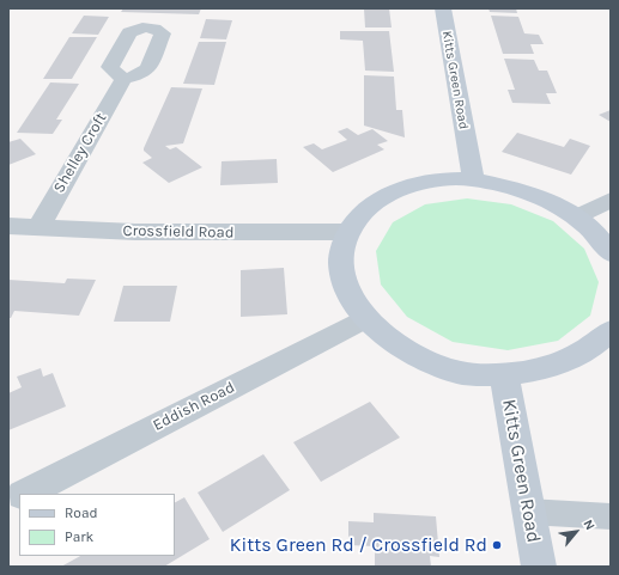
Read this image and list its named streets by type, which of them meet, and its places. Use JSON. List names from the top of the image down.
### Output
{
  "streets": {
    "street": [
      "Kitts Green Road",
      "Shelley Croft",
      "Crossfield Road",
      "Eddish Road"
    ]
  },
  "crossings": [
    ["Shelley Croft", "Crossfield Road"]
  ],
  "places": ["Kitts Green Rd / Crossfield Rd"],
  "legend": ["Road", "Park"],
  "north": "top right"
}
